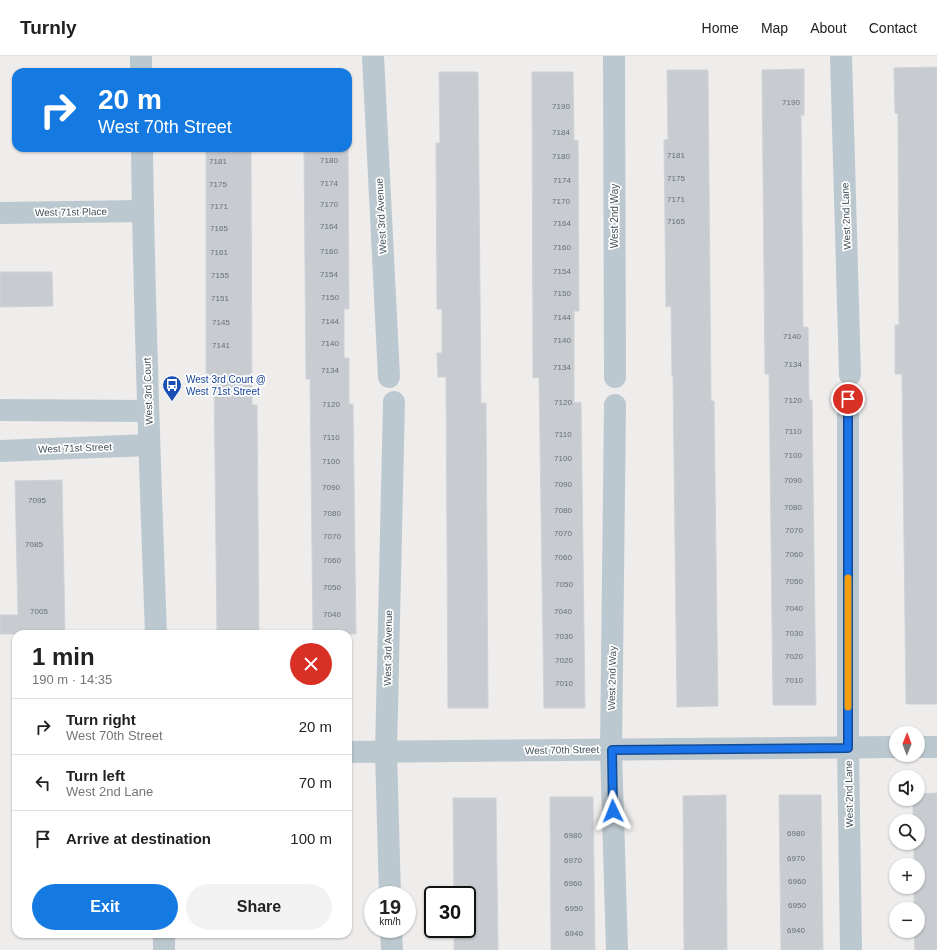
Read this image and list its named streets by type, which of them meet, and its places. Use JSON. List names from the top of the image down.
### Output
{
  "streets": {
    "street": [
      "West 71st Place",
      "West 3rd Avenue",
      "West 2nd Way",
      "West 2nd Lane",
      "West 3rd Court",
      "West 71st Street",
      "West 70th Street"
    ]
  },
  "crossings": [
    ["West 71st Place", "West 3rd Court"],
    ["West 3rd Avenue", "West 70th Street"],
    ["West 2nd Way", "West 70th Street"],
    ["West 2nd Lane", "West 70th Street"],
    ["West 3rd Court", "West 71st Street"]
  ],
  "places": {
    "bus stop": ["West 3rd Court @ West 71st Street"]
  },
  "house_numbers": [
    "7190",
    "7190",
    "7184",
    "7181",
    "7180",
    "7180",
    "7181",
    "7175",
    "7174",
    "7174",
    "7175",
    "7171",
    "7170",
    "7170",
    "7171",
    "7165",
    "7164",
    "7164",
    "7165",
    "7160",
    "7160",
    "7161",
    "7154",
    "7154",
    "7155",
    "7150",
    "7150",
    "7151",
    "7144",
    "7144",
    "7145",
    "7140",
    "7140",
    "7140",
    "7141",
    "7134",
    "7134",
    "7134",
    "7120",
    "7120",
    "7120",
    "7110",
    "7110",
    "7110",
    "7100",
    "7100",
    "7100",
    "7090",
    "7090",
    "7090",
    "7095",
    "7080",
    "7080",
    "7080",
    "7070",
    "7070",
    "7070",
    "7085",
    "7060",
    "7060",
    "7060",
    "7050",
    "7050",
    "7050",
    "7040",
    "7005",
    "7040",
    "7040",
    "7030",
    "7030",
    "7020",
    "7020",
    "7010",
    "7010",
    "6980",
    "6980",
    "6970",
    "6970",
    "6960",
    "6960",
    "6950",
    "6950",
    "6940",
    "6940"
  ],
  "north": "top",
  "page": {
    "header": "Turnly",
    "nav": [
      "Home",
      "Map",
      "About",
      "Contact"
    ],
    "turn": ["20 m", "West 70th Street"],
    "heading": ["1 min", "190 m · 14:35"],
    "list": [
      {
        "name": "Turn right",
        "note": "West 70th Street",
        "value": "20 m"
      },
      {
        "name": "Turn left",
        "note": "West 2nd Lane",
        "value": "70 m"
      },
      {
        "name": "Arrive at destination",
        "value": "100 m"
      }
    ],
    "map_buttons": ["+", "−"],
    "buttons": ["Exit", "Share"],
    "speed": "19 km/h",
    "limit": "30"
  }
}
